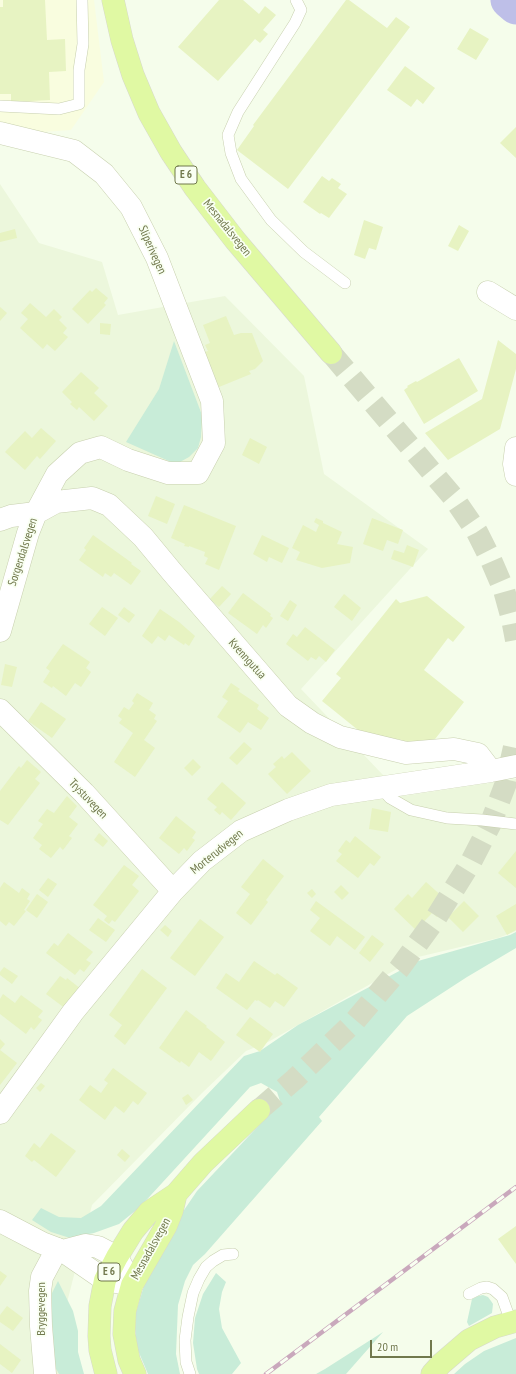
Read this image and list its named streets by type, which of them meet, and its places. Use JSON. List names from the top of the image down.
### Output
{
  "streets": {
    "highway": ["E 6", "Mesnadalsvegen"],
    "street": [
      "Sliperivegen",
      "Sorgendalsvegen",
      "Kvenngutua",
      "Trystuvegen",
      "Morterudvegen",
      "Bryggevegen"
    ]
  },
  "crossings": [
    ["Sliperivegen", "Sorgendalsvegen"],
    ["Sorgendalsvegen", "Kvenngutua"],
    ["Kvenngutua", "Morterudvegen"],
    ["Trystuvegen", "Morterudvegen"]
  ],
  "scale_bar": "20 m"
}
